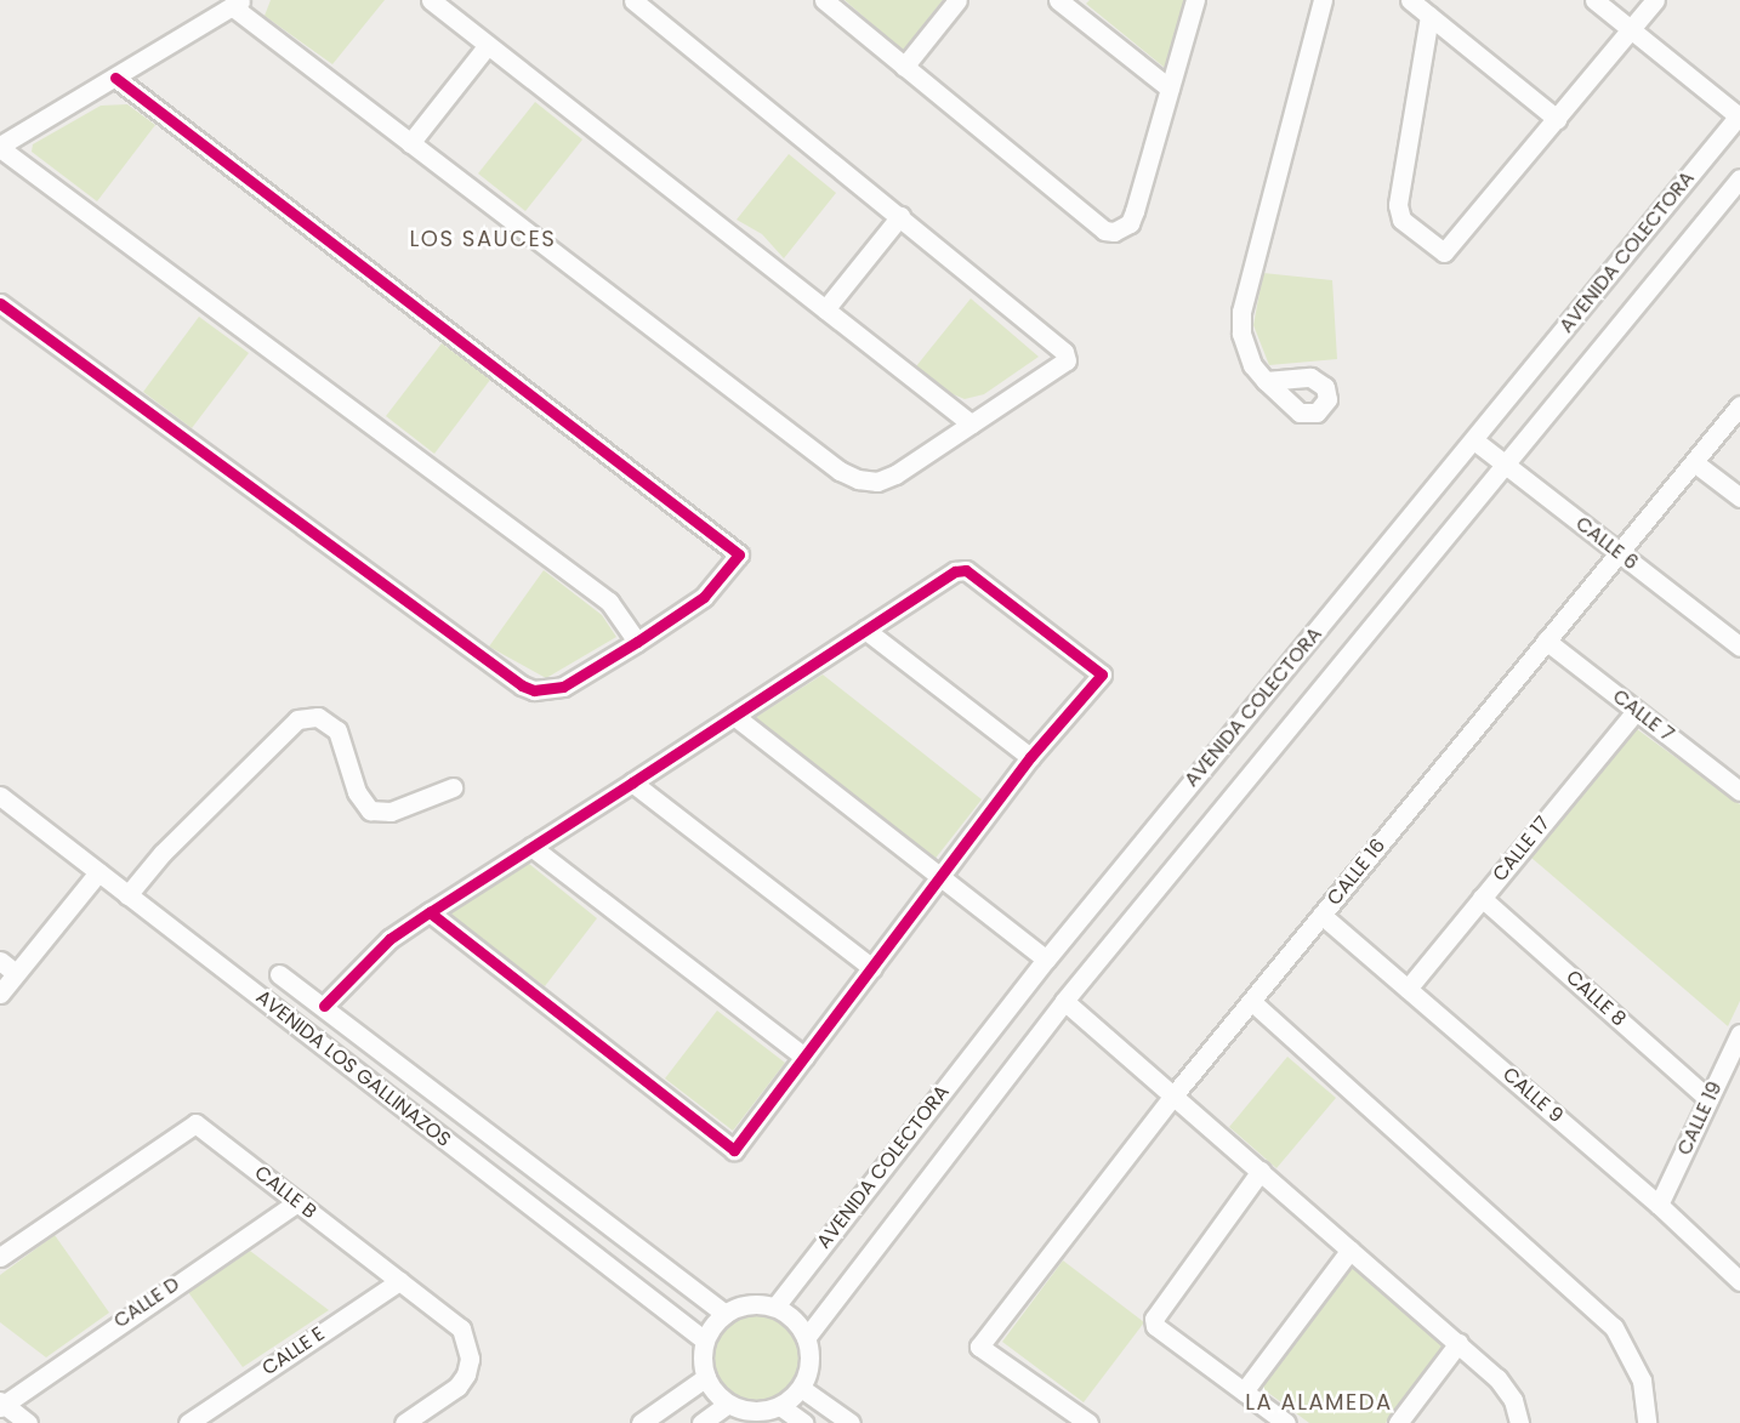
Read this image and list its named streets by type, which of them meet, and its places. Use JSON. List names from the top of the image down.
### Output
{
  "streets": {
    "street": [
      "AVENIDA COLECTORA",
      "CALLE 6",
      "CALLE 7",
      "CALLE 17",
      "CALLE 16",
      "CALLE 8",
      "AVENIDA LOS GALLINAZOS",
      "CALLE 9",
      "CALLE 19",
      "CALLE B",
      "CALLE D",
      "CALLE E"
    ]
  },
  "crossings": [
    ["AVENIDA COLECTORA", "CALLE 6"],
    ["AVENIDA COLECTORA", "AVENIDA LOS GALLINAZOS"],
    ["CALLE 6", "CALLE 16"],
    ["CALLE 7", "CALLE 17"],
    ["CALLE 7", "CALLE 16"],
    ["CALLE 17", "CALLE 8"],
    ["CALLE 17", "CALLE 9"],
    ["CALLE 16", "CALLE 9"],
    ["CALLE 8", "CALLE 19"],
    ["CALLE 9", "CALLE 19"],
    ["CALLE B", "CALLE D"],
    ["CALLE B", "CALLE E"]
  ],
  "districts": ["LOS SAUCES", "LA ALAMEDA"]
}
